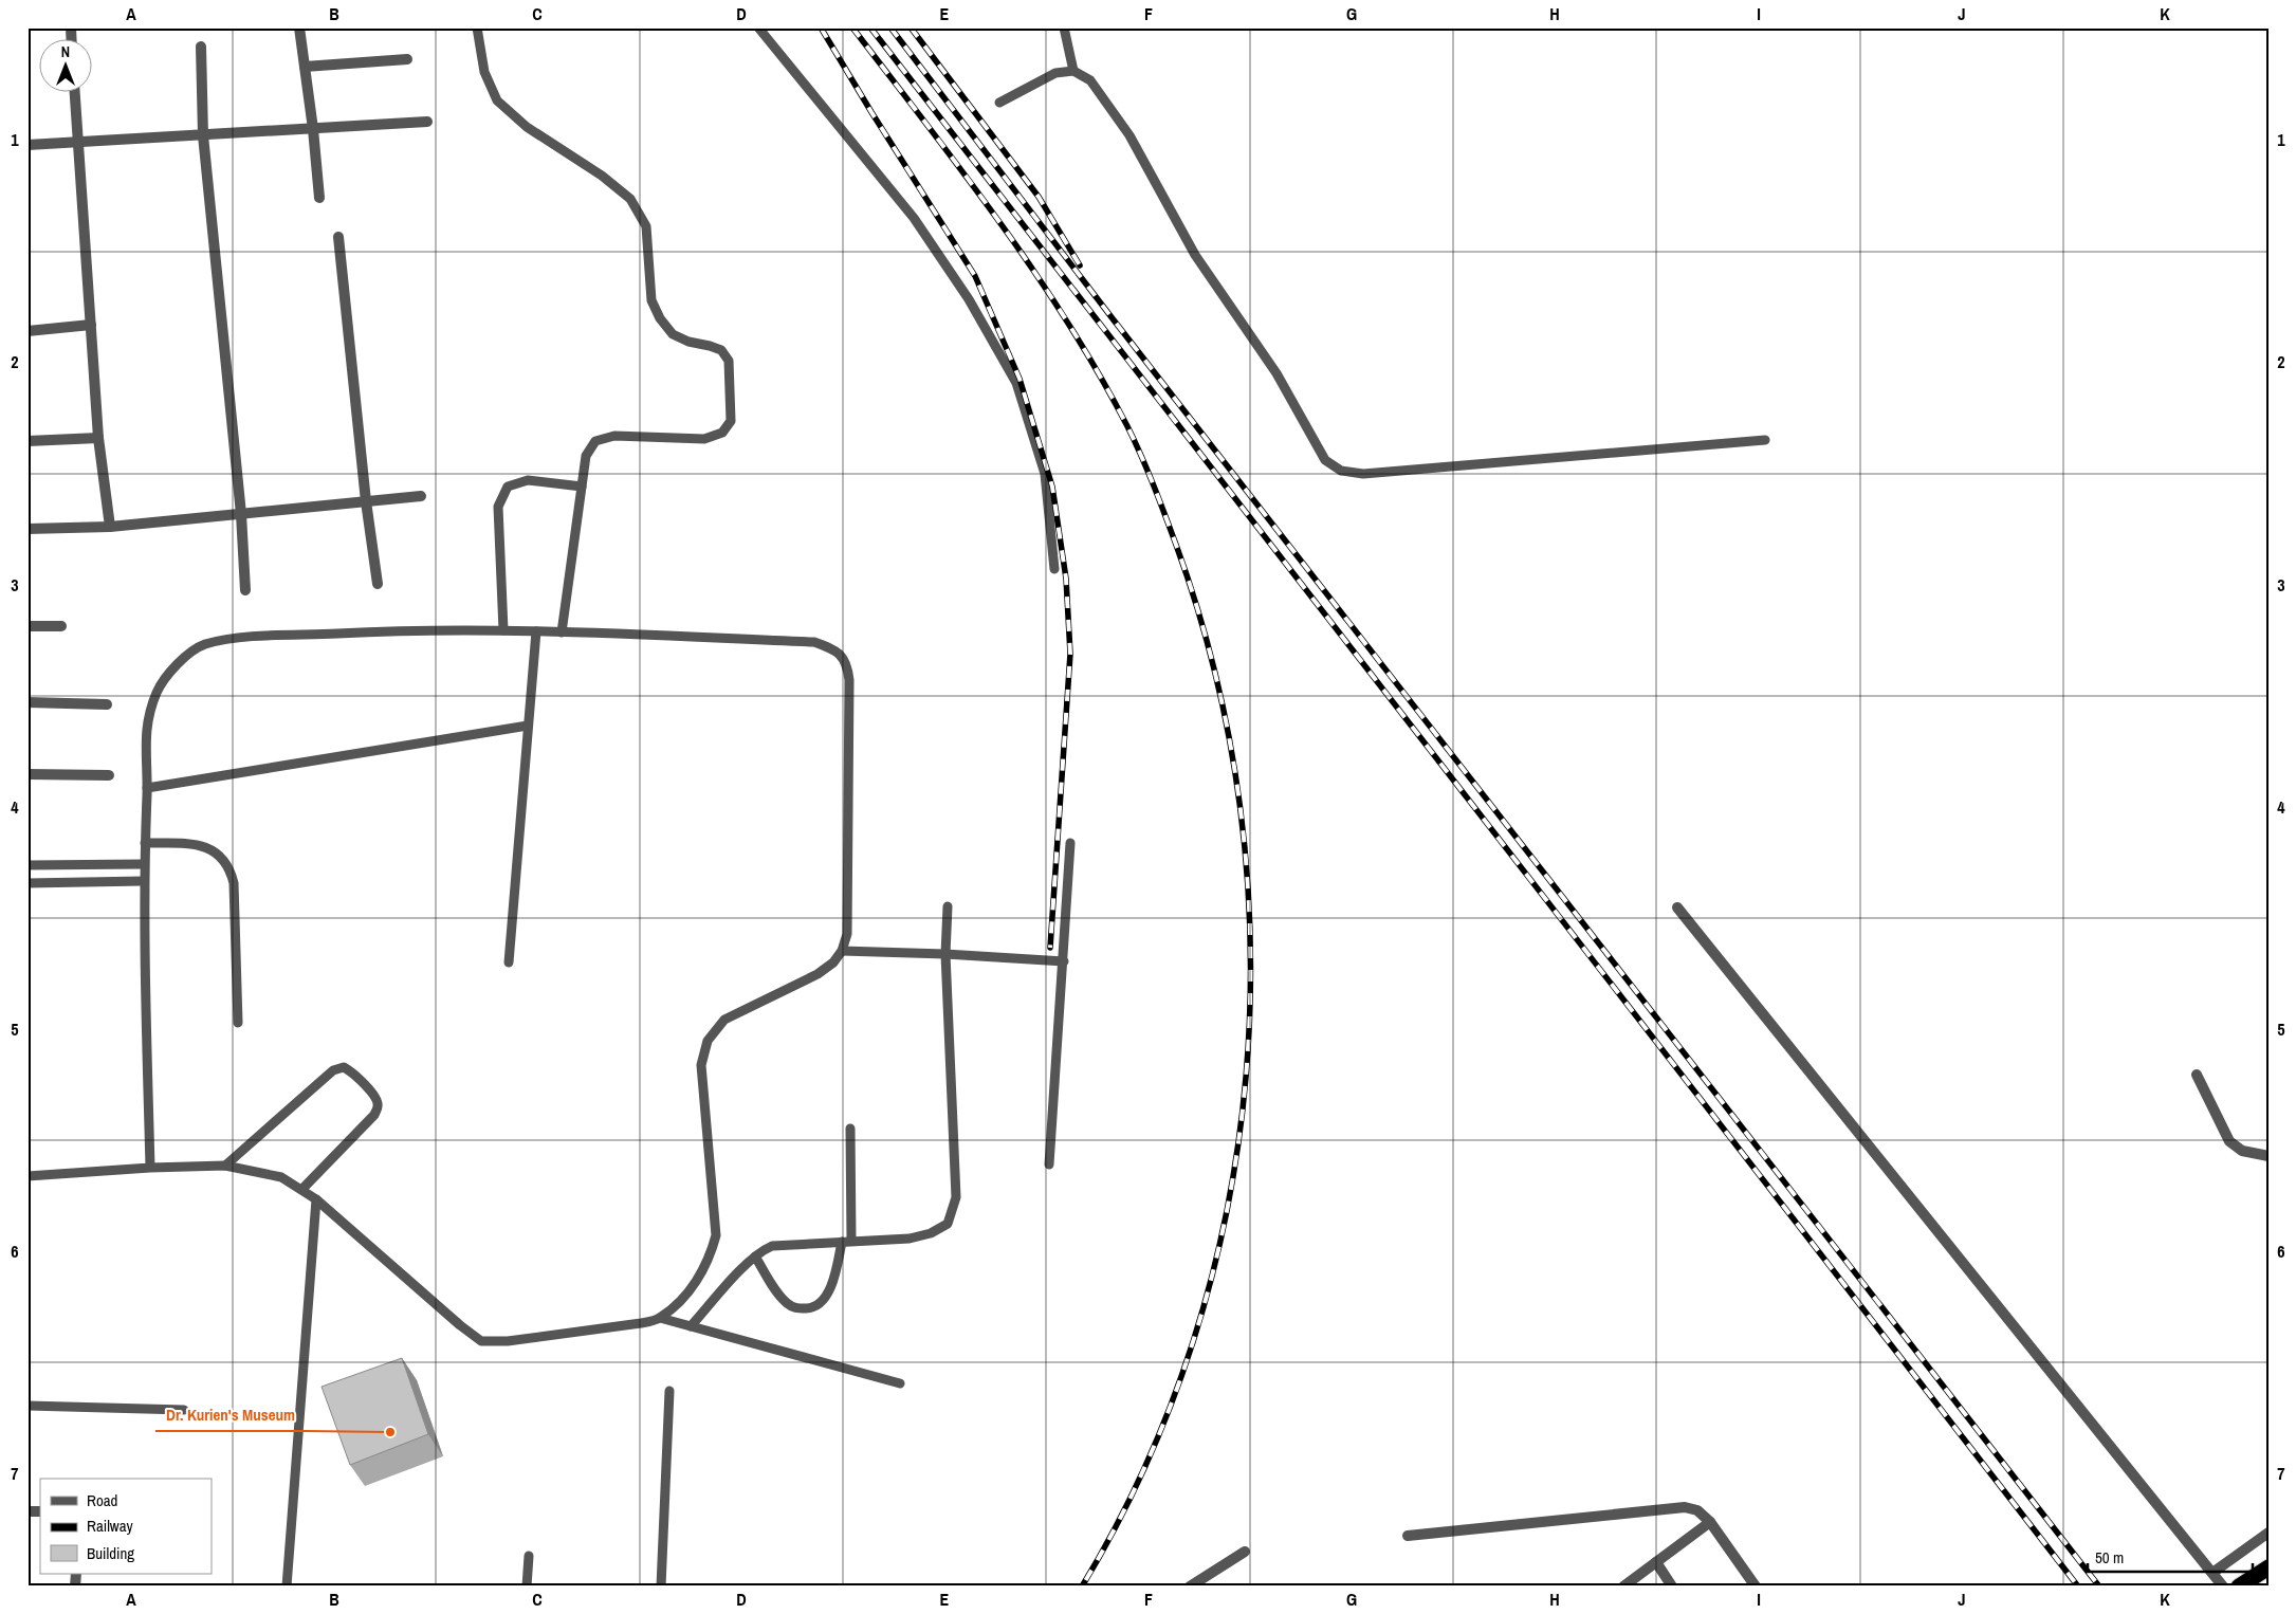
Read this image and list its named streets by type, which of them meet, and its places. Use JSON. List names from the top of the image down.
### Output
{
  "places": ["Dr. Kurien's Museum"],
  "legend": ["Road", "Railway", "Building"],
  "scale_bar": "50 m",
  "north": "top",
  "grid": {
    "columns": [
      "A",
      "B",
      "C",
      "D",
      "E",
      "F",
      "G",
      "H",
      "I",
      "J",
      "K"
    ],
    "rows": [
      "1",
      "2",
      "3",
      "4",
      "5",
      "6",
      "7"
    ]
  }
}
